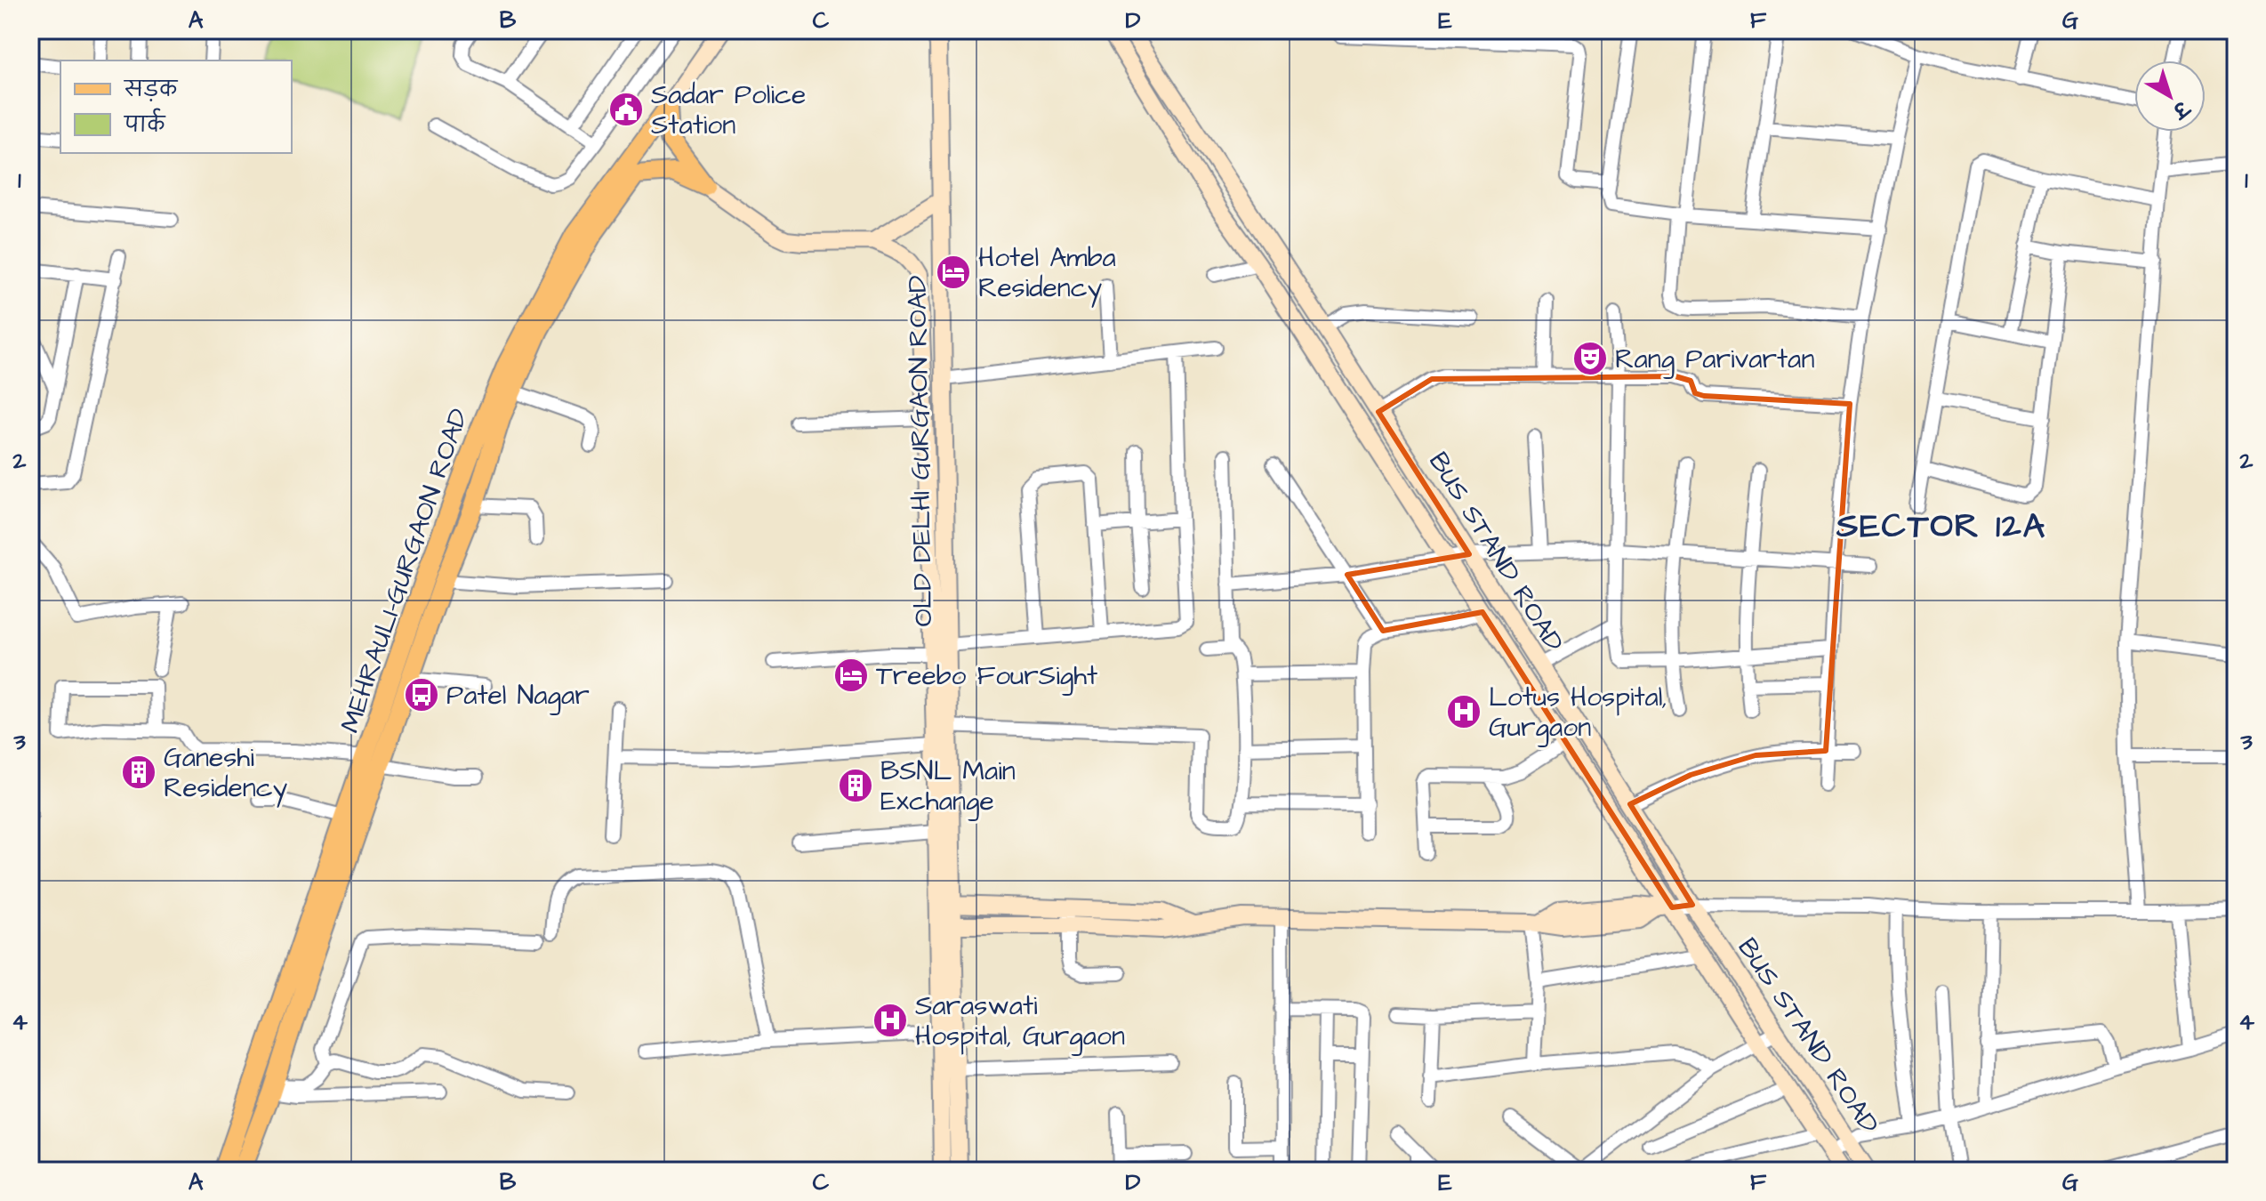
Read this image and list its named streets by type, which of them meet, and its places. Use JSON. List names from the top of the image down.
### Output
{
  "streets": {
    "main road": ["MEHRAULI-GURGAON ROAD"],
    "street": ["OLD DELHI GURGAON ROAD", "BUS STAND ROAD"]
  },
  "districts": ["SECTOR 12A"],
  "places": {
    "public building": ["Sadar Police Station"],
    "hotel": ["Hotel Amba Residency", "Treebo FourSight"],
    "theatre": ["Rang Parivartan"],
    "bus stop": ["Patel Nagar"],
    "hospital": ["Lotus Hospital, Gurgaon", "Saraswati Hospital, Gurgaon"],
    "building": ["Ganeshi Residency", "BSNL Main Exchange"]
  },
  "legend": ["सड़क", "पार्क"],
  "north": "bottom right",
  "grid": {
    "columns": [
      "A",
      "B",
      "C",
      "D",
      "E",
      "F",
      "G"
    ],
    "rows": [
      "1",
      "2",
      "3",
      "4"
    ]
  }
}
